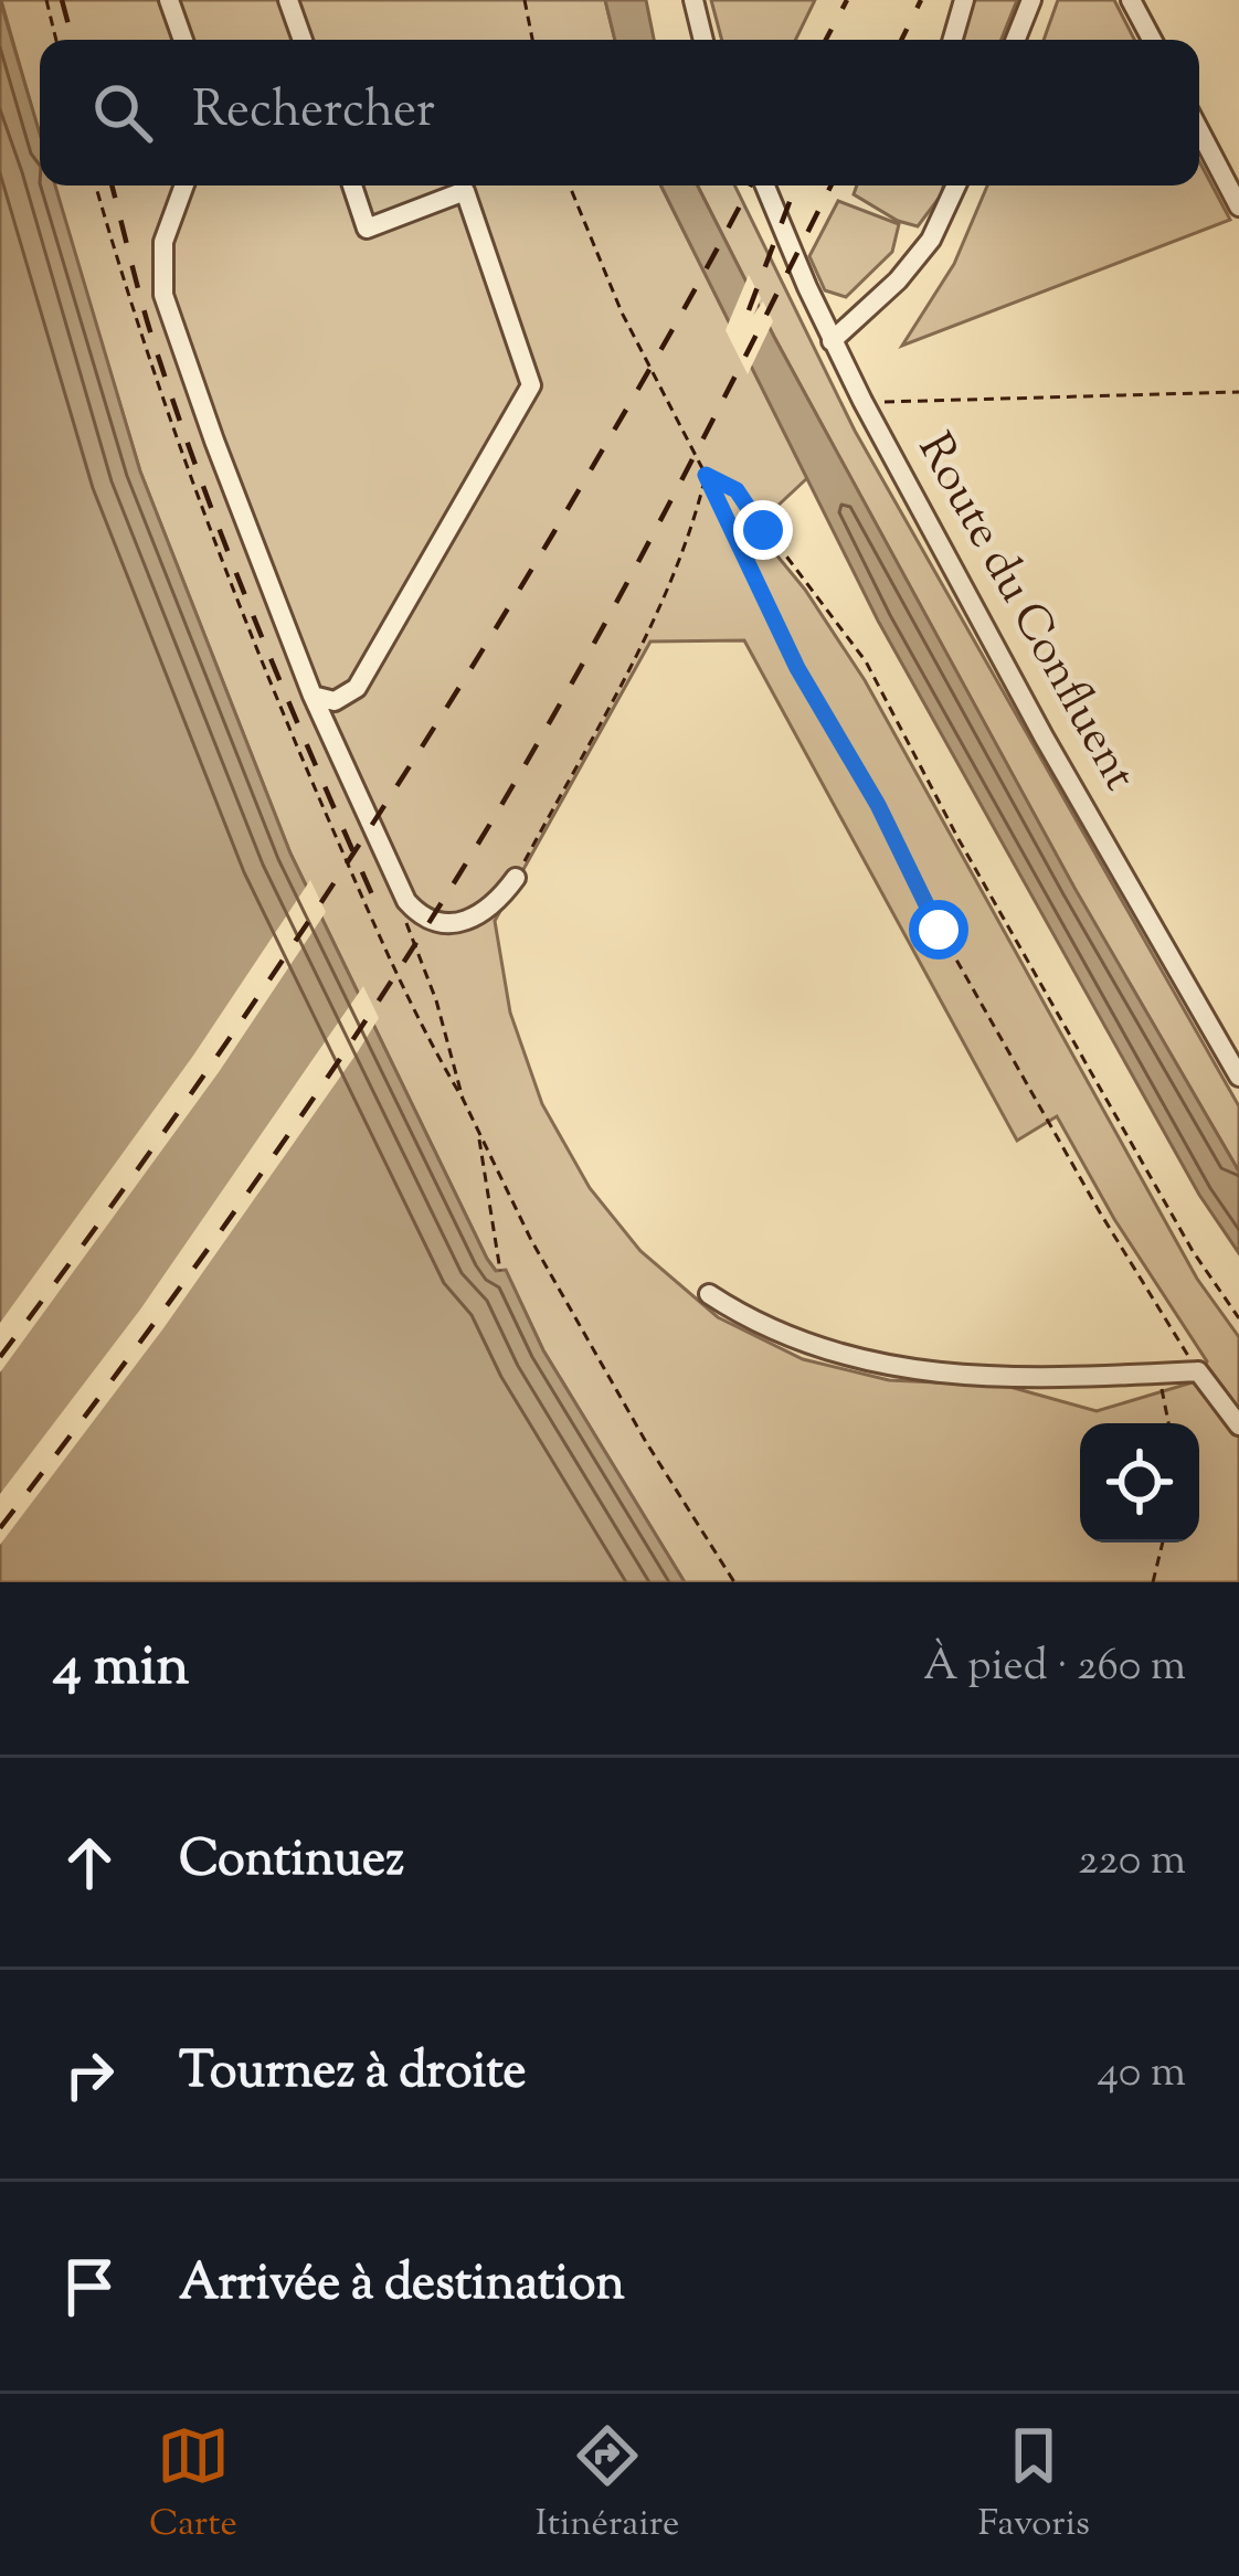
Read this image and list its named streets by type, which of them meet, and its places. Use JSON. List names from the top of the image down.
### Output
{
  "streets": {
    "street": ["Route du Confluent"]
  },
  "page": {
    "search": "Rechercher",
    "heading": ["4 min", "À pied · 260 m"],
    "list": [
      ["Continuez", "220 m"],
      ["Tournez à droite", "40 m"],
      "Arrivée à destination"
    ],
    "nav": ["Carte", "Itinéraire", "Favoris"]
  }
}
